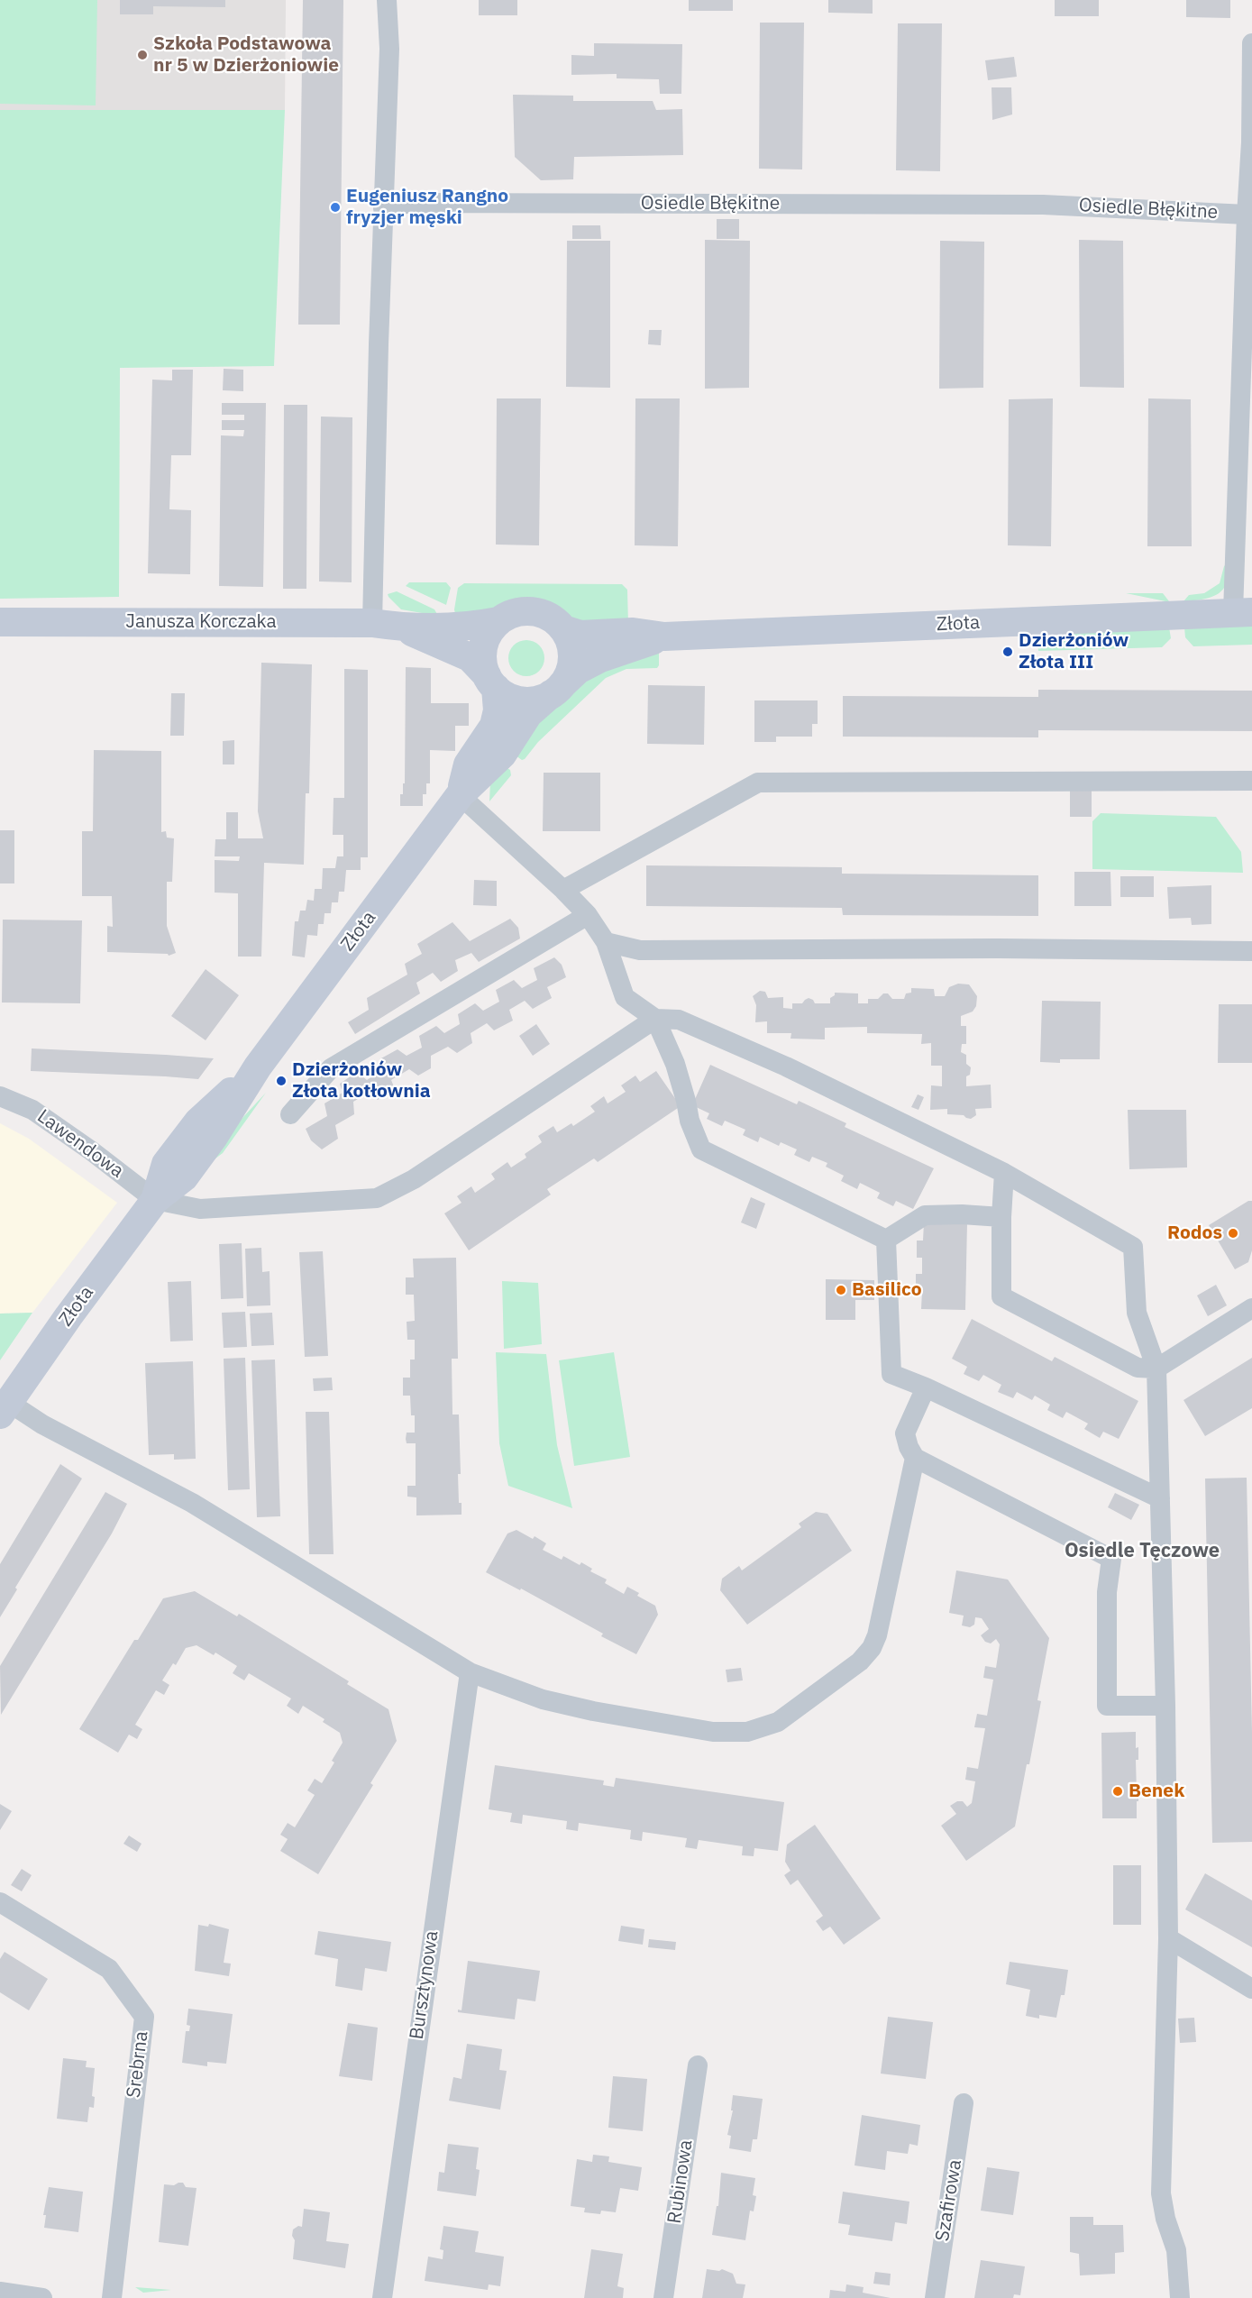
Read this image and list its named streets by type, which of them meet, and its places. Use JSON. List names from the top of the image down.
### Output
{
  "streets": {
    "street": [
      "Osiedle Błękitne",
      "Janusza Korczaka",
      "Złota",
      "Lawendowa",
      "Bursztynowa",
      "Srebrna",
      "Rubinowa",
      "Szafirowa"
    ]
  },
  "crossings": [
    ["Janusza Korczaka", "Złota"],
    ["Złota", "Lawendowa"]
  ],
  "districts": ["Osiedle Tęczowe"],
  "places": [
    "Szkoła Podstawowa nr 5 w Dzierżoniowie",
    "Eugeniusz Rangno fryzjer męski",
    "Dzierżoniów Złota III",
    "Dzierżoniów Złota kotłownia",
    "Rodos",
    "Basilico",
    "Benek"
  ]
}
